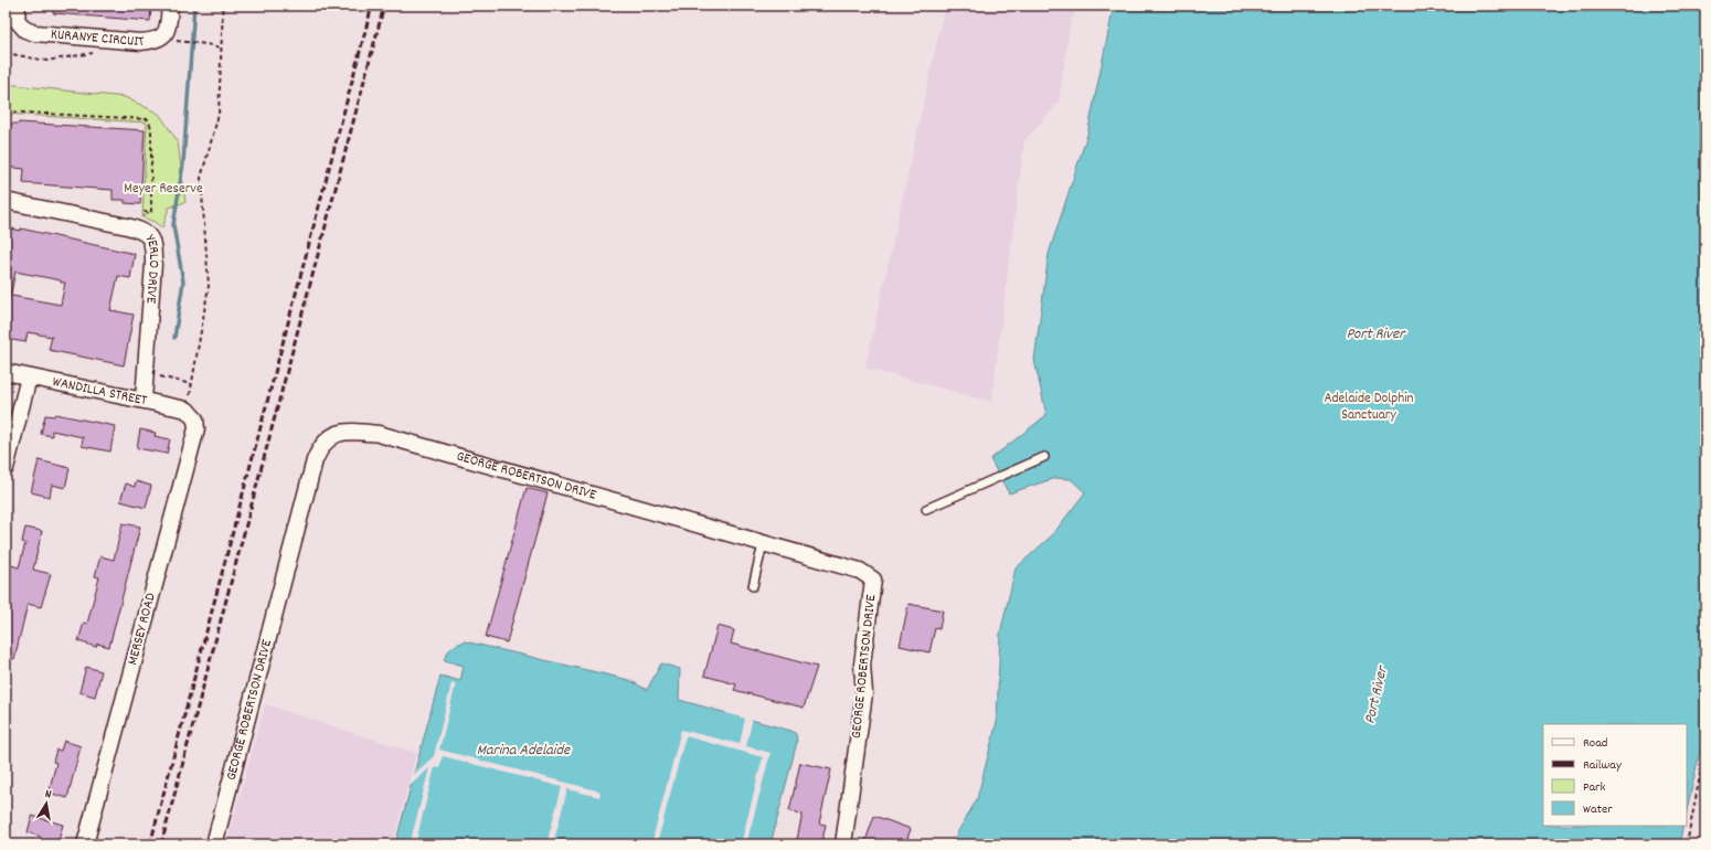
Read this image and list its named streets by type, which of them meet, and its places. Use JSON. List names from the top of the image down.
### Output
{
  "streets": {
    "street": [
      "KURANYE CIRCUIT",
      "YERLO DRIVE",
      "WANDILLA STREET",
      "GEORGE ROBERTSON DRIVE",
      "MERSEY ROAD"
    ]
  },
  "crossings": [
    ["YERLO DRIVE", "WANDILLA STREET"],
    ["WANDILLA STREET", "MERSEY ROAD"]
  ],
  "water": ["Port River", "Marina Adelaide"],
  "parks": ["Meyer Reserve", "Adelaide Dolphin Sanctuary"],
  "legend": [
    "Road",
    "Railway",
    "Park",
    "Water"
  ],
  "north": "top"
}
